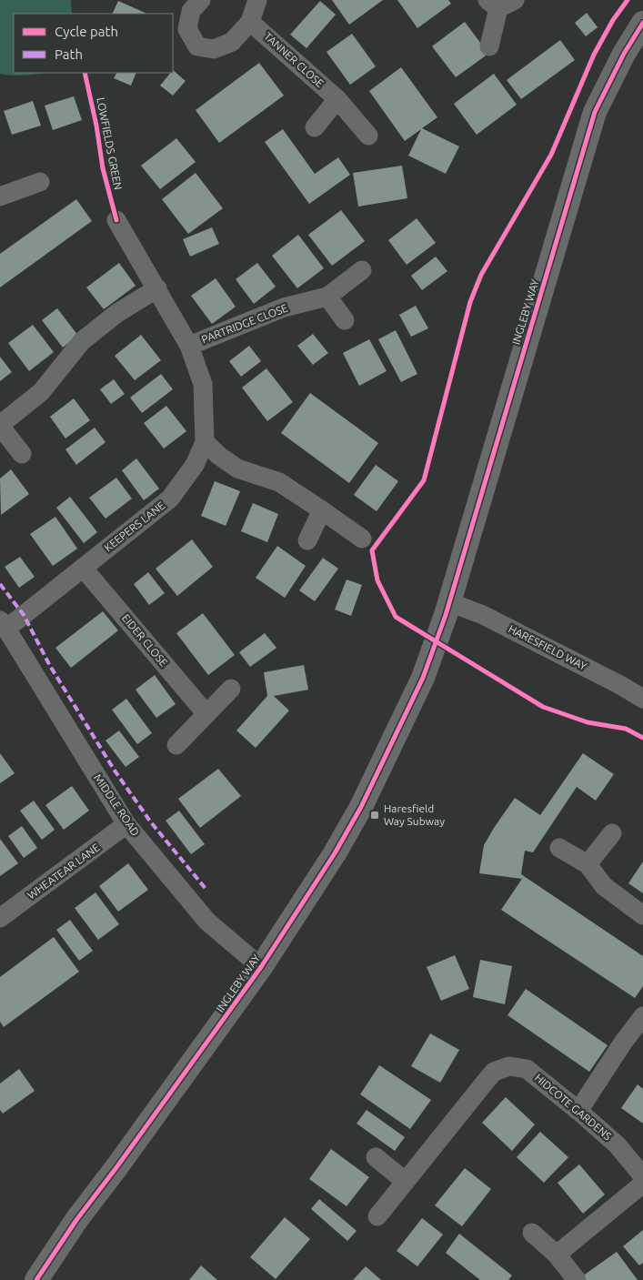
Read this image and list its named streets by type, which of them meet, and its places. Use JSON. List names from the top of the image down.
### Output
{
  "streets": {
    "street": [
      "TANNER CLOSE",
      "INGLEBY WAY",
      "PARTRIDGE CLOSE",
      "KEEPERS LANE",
      "EIDER CLOSE",
      "HARESFIELD WAY",
      "MIDDLE ROAD",
      "WHEATEAR LANE",
      "HIDCOTE GARDENS"
    ],
    "cycle path": ["LOWFIELDS GREEN"]
  },
  "crossings": [
    ["INGLEBY WAY", "HARESFIELD WAY"],
    ["INGLEBY WAY", "MIDDLE ROAD"],
    ["PARTRIDGE CLOSE", "KEEPERS LANE"],
    ["KEEPERS LANE", "EIDER CLOSE"],
    ["KEEPERS LANE", "MIDDLE ROAD"],
    ["MIDDLE ROAD", "WHEATEAR LANE"]
  ],
  "places": {
    "transit": ["Haresfield Way Subway"]
  },
  "legend": ["Cycle path", "Path"]
}
